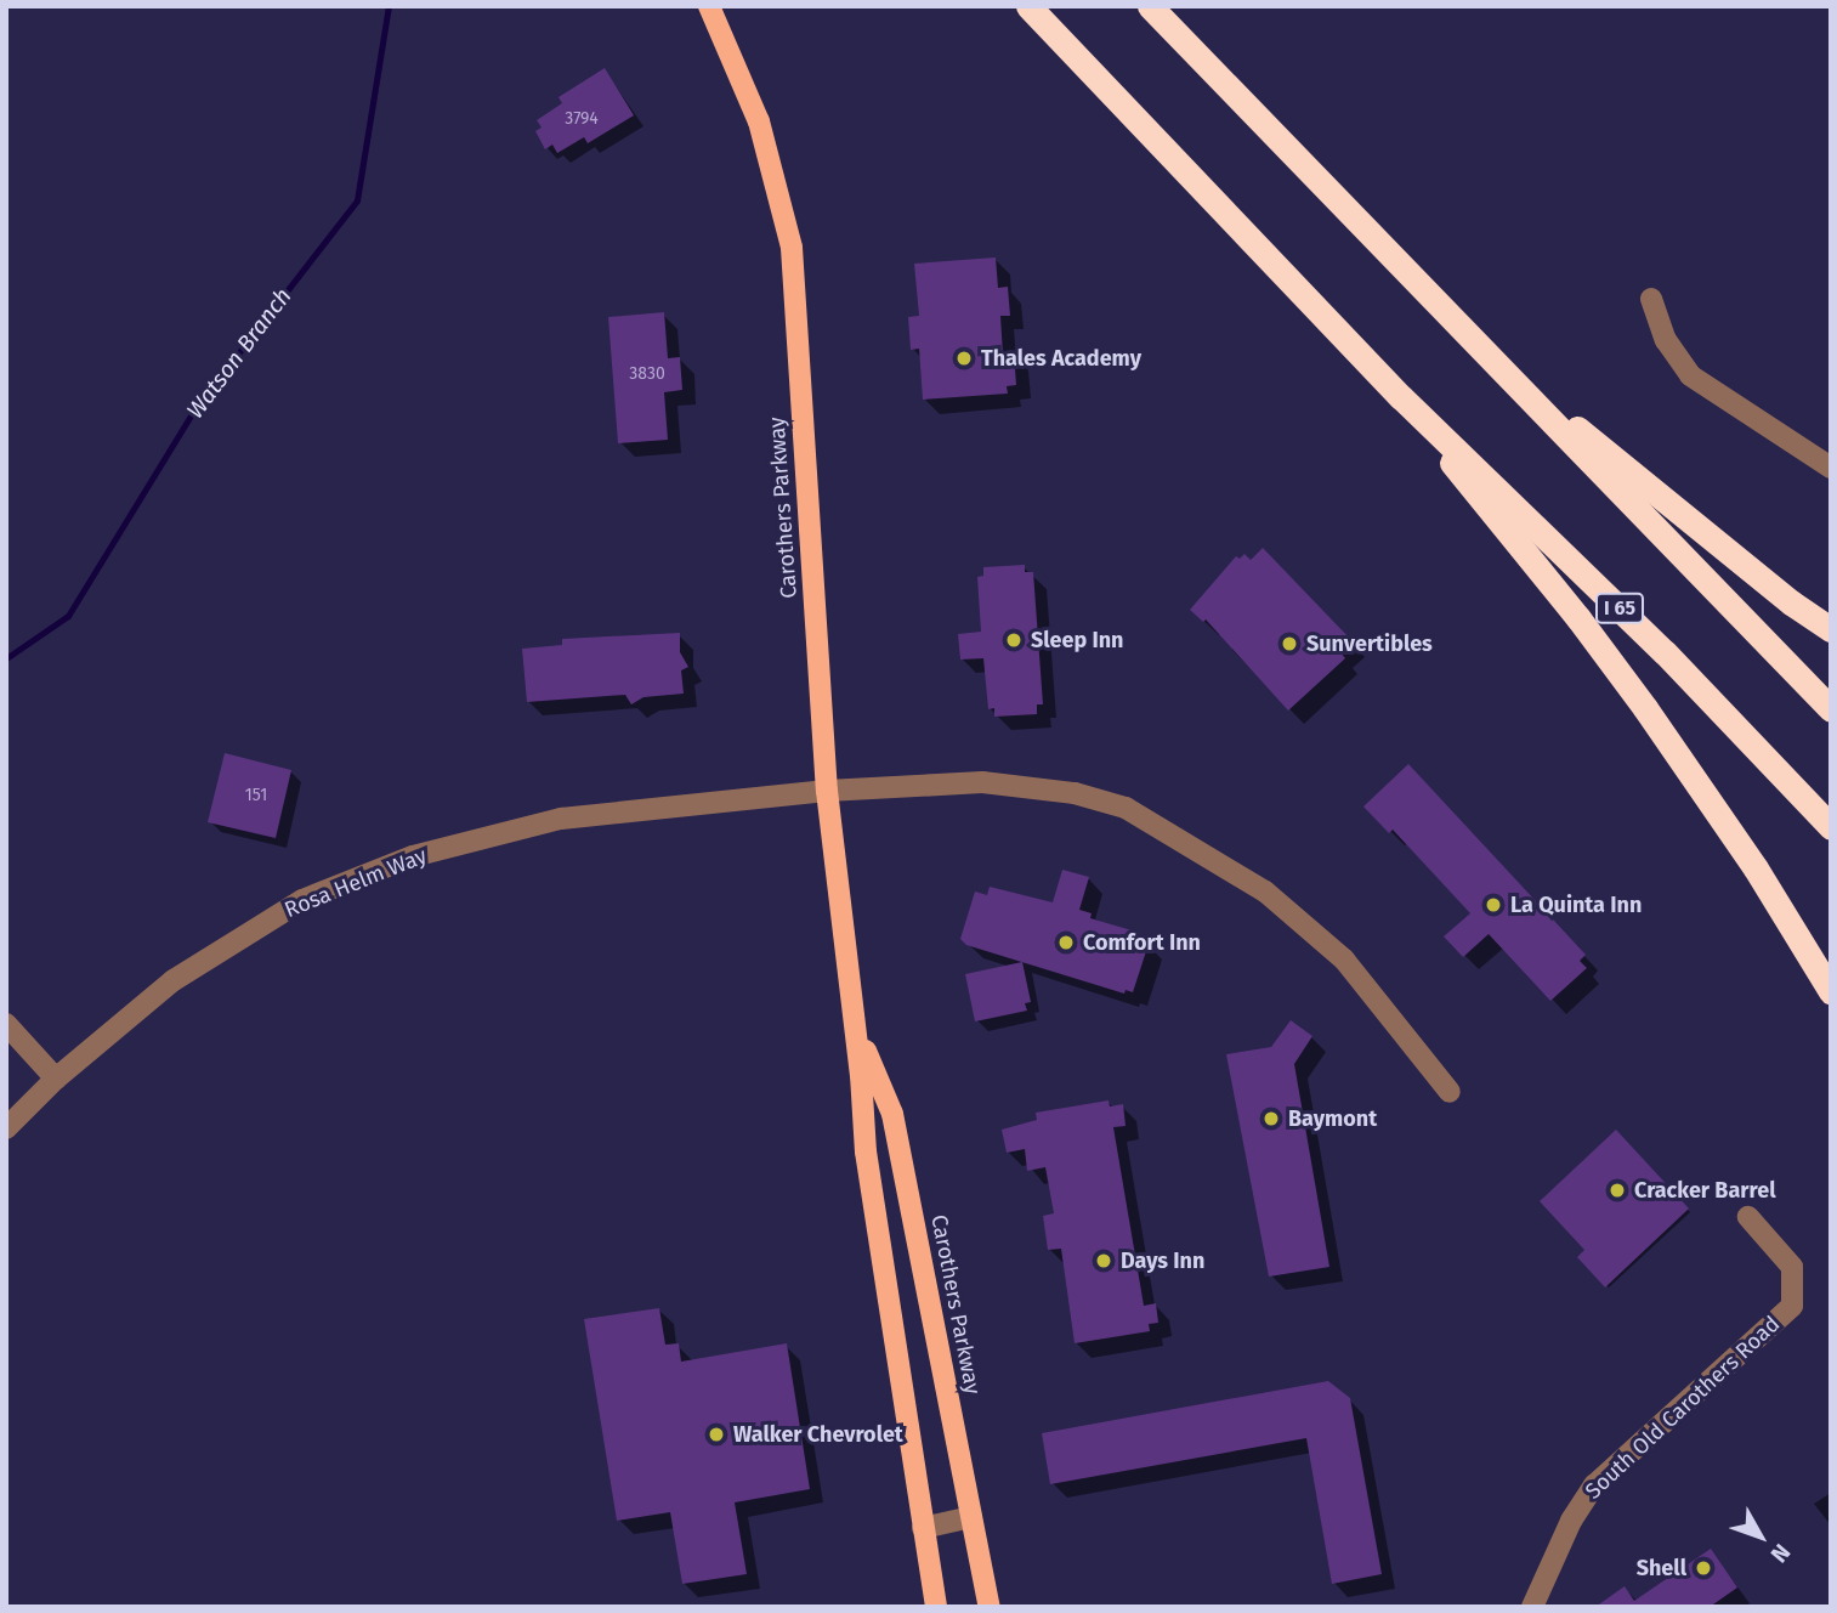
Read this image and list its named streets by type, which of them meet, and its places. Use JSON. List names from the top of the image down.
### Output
{
  "streets": {
    "highway": ["I 65"],
    "main road": ["Carothers Parkway"],
    "street": ["Rosa Helm Way", "South Old Carothers Road"]
  },
  "crossings": [
    ["Carothers Parkway", "Rosa Helm Way"]
  ],
  "water": ["Watson Branch"],
  "places": [
    "Thales Academy",
    "Sleep Inn",
    "Sunvertibles",
    "La Quinta Inn",
    "Comfort Inn",
    "Baymont",
    "Cracker Barrel",
    "Days Inn",
    "Walker Chevrolet",
    "Shell"
  ],
  "house_numbers": ["3794", "3830", "151"],
  "north": "bottom right"
}
